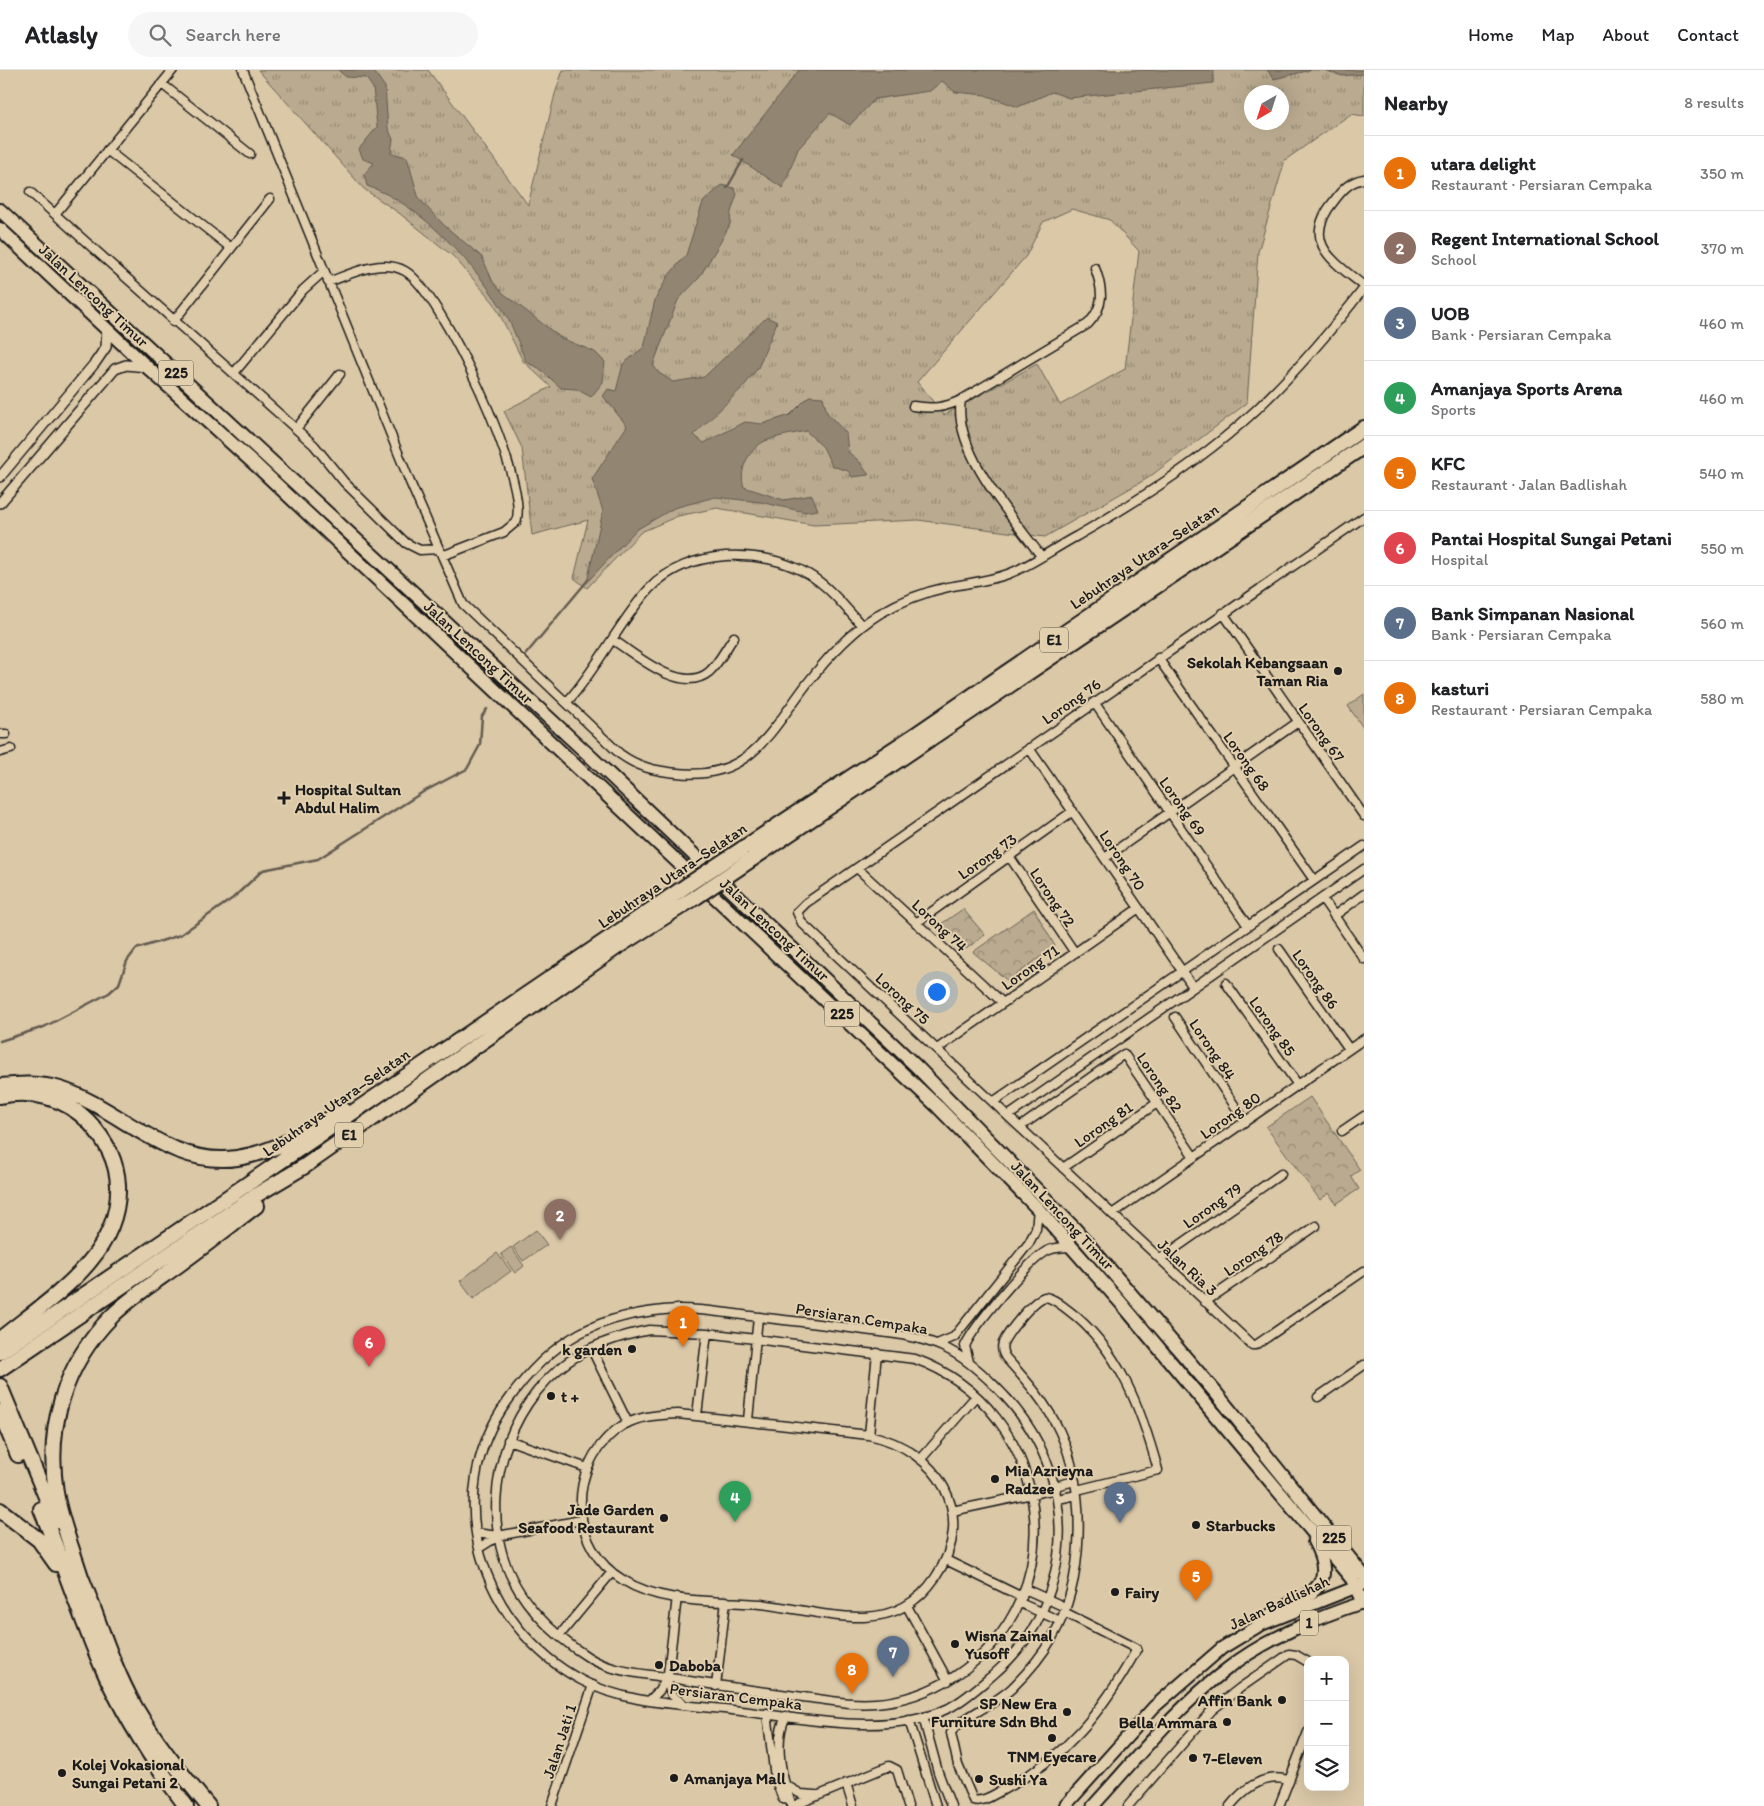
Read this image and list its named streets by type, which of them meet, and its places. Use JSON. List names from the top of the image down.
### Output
{
  "streets": {
    "highway": [
      "Jalan Lencong Timur",
      "225",
      "Lebuhraya Utara–Selatan",
      "E1"
    ],
    "main road": ["Jalan Badlishah", "1"],
    "street": [
      "Lorong 76",
      "Lorong 67",
      "Lorong 68",
      "Lorong 69",
      "Lorong 73",
      "Lorong 70",
      "Lorong 72",
      "Lorong 74",
      "Lorong 71",
      "Lorong 86",
      "Lorong 75",
      "Lorong 85",
      "Lorong 84",
      "Lorong 82",
      "Lorong 80",
      "Lorong 81",
      "Lorong 79",
      "Lorong 78",
      "Jalan Ria 3",
      "Persiaran Cempaka",
      "Jalan Jati 1"
    ]
  },
  "crossings": [
    ["Jalan Lencong Timur", "Jalan Badlishah"],
    ["Lorong 76", "Lorong 67"],
    ["Lorong 76", "Lorong 68"],
    ["Lorong 76", "Lorong 69"],
    ["Lorong 76", "Lorong 70"],
    ["Lorong 76", "Lorong 74"],
    ["Lorong 76", "Lorong 75"],
    ["Lorong 73", "Lorong 70"],
    ["Lorong 73", "Lorong 72"],
    ["Lorong 73", "Lorong 74"],
    ["Lorong 70", "Lorong 71"],
    ["Lorong 72", "Lorong 71"],
    ["Lorong 74", "Lorong 71"],
    ["Lorong 71", "Lorong 75"],
    ["Lorong 86", "Lorong 80"],
    ["Lorong 75", "Jalan Ria 3"],
    ["Lorong 85", "Lorong 80"],
    ["Lorong 84", "Lorong 80"],
    ["Lorong 82", "Lorong 80"],
    ["Lorong 82", "Lorong 81"],
    ["Lorong 82", "Jalan Ria 3"],
    ["Lorong 80", "Jalan Ria 3"],
    ["Lorong 81", "Jalan Ria 3"],
    ["Lorong 79", "Jalan Ria 3"],
    ["Lorong 78", "Jalan Ria 3"],
    ["Persiaran Cempaka", "Jalan Jati 1"]
  ],
  "places": {
    "other": [
      "Sekolah Kebangsaan Taman Ria",
      "k garden",
      "t +",
      "Mia Azrieyna Radzee",
      "Jade Garden Seafood Restaurant",
      "Starbucks",
      "Fairy",
      "Wisna Zainal Yusoff",
      "Daboba",
      "Affin Bank",
      "SP New Era Furniture Sdn Bhd",
      "Bella Ammara",
      "TNM Eyecare",
      "7-Eleven",
      "Kolej Vokasional Sungai Petani 2",
      "Amanjaya Mall",
      "Sushi Ya"
    ],
    "health": ["Hospital Sultan Abdul Halim"]
  },
  "north": "bottom left",
  "page": {
    "header": "Atlasly",
    "search": "Search here",
    "nav": [
      "Home",
      "Map",
      "About",
      "Contact"
    ],
    "heading": ["Nearby", "8 results"],
    "list": [
      {
        "mark": "1",
        "name": "utara delight",
        "note": "Restaurant · Persiaran Cempaka",
        "value": "350 m"
      },
      {
        "mark": "2",
        "name": "Regent International School",
        "note": "School",
        "value": "370 m"
      },
      {
        "mark": "3",
        "name": "UOB",
        "note": "Bank · Persiaran Cempaka",
        "value": "460 m"
      },
      {
        "mark": "4",
        "name": "Amanjaya Sports Arena",
        "note": "Sports",
        "value": "460 m"
      },
      {
        "mark": "5",
        "name": "KFC",
        "note": "Restaurant · Jalan Badlishah",
        "value": "540 m"
      },
      {
        "mark": "6",
        "name": "Pantai Hospital Sungai Petani",
        "note": "Hospital",
        "value": "550 m"
      },
      {
        "mark": "7",
        "name": "Bank Simpanan Nasional",
        "note": "Bank · Persiaran Cempaka",
        "value": "560 m"
      },
      {
        "mark": "8",
        "name": "kasturi",
        "note": "Restaurant · Persiaran Cempaka",
        "value": "580 m"
      }
    ],
    "pins": [
      "2",
      "1",
      "6",
      "4",
      "3",
      "5",
      "7",
      "8"
    ],
    "map_buttons": ["+", "−"]
  }
}
